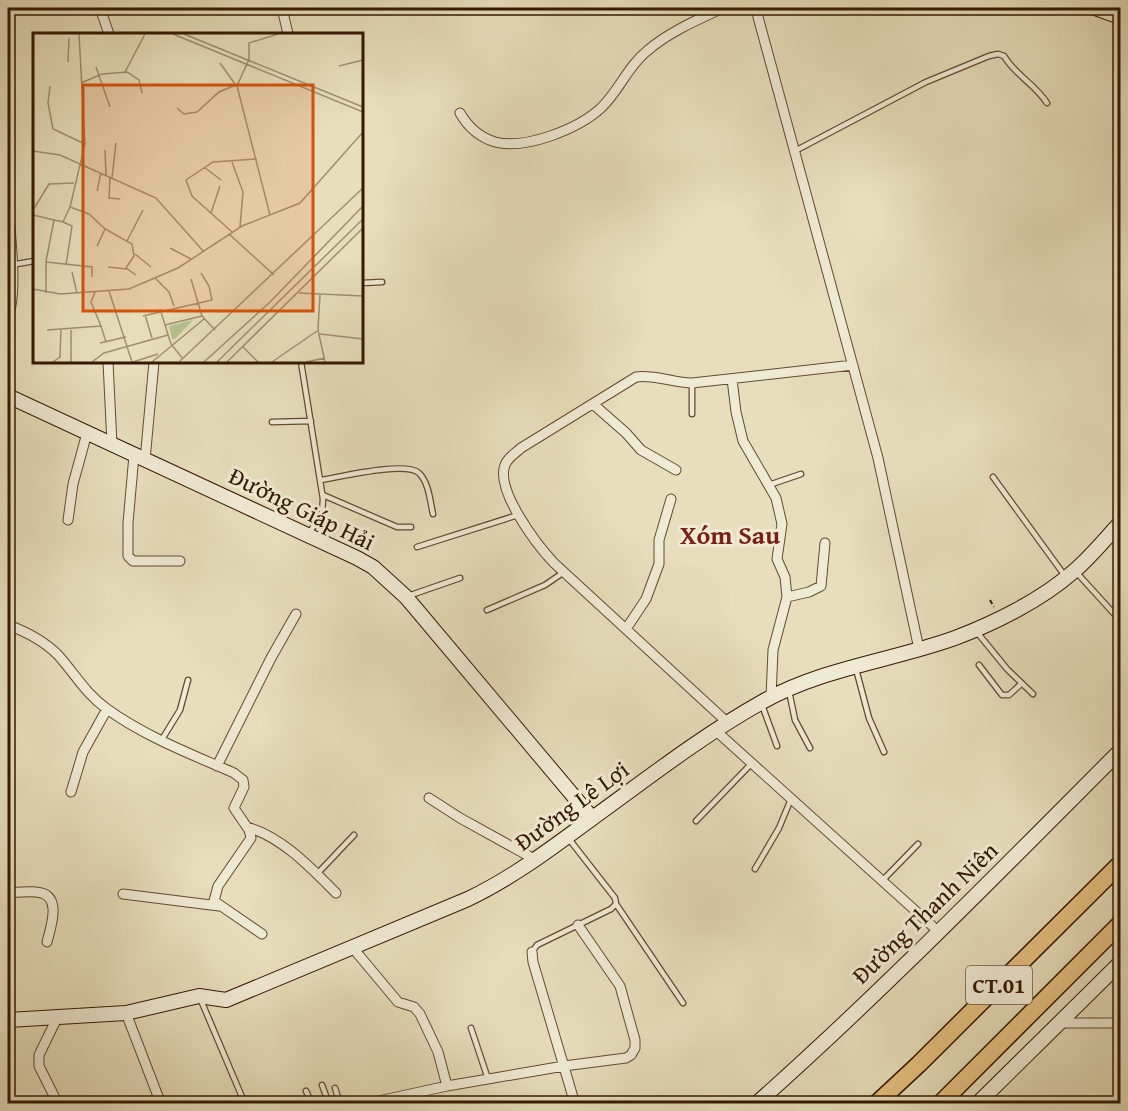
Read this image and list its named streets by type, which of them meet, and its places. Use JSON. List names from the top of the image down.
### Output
{
  "streets": {
    "highway": ["CT.01"],
    "street": ["Đường Giáp Hải", "Đường Lê Lợi", "Đường Thanh Niên"]
  },
  "crossings": [
    ["Đường Giáp Hải", "Đường Lê Lợi"]
  ],
  "districts": ["Xóm Sau"]
}
